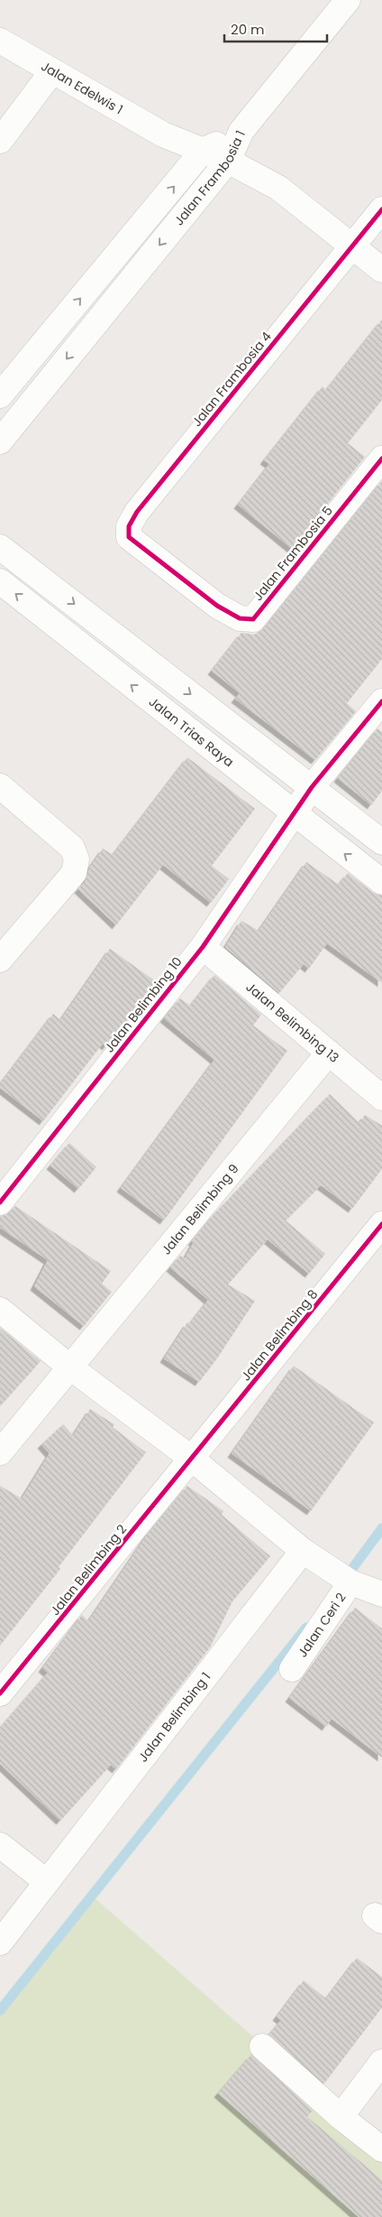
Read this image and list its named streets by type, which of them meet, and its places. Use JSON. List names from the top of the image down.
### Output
{
  "streets": {
    "street": [
      "Jalan Edelwis 1",
      "Jalan Frambosia 1",
      "Jalan Frambosia 4",
      "Jalan Frambosia 5",
      "Jalan Trias Raya",
      "Jalan Belimbing 10",
      "Jalan Belimbing 13",
      "Jalan Belimbing 9",
      "Jalan Belimbing 8",
      "Jalan Belimbing 2",
      "Jalan Ceri 2",
      "Jalan Belimbing 1"
    ]
  },
  "crossings": [
    ["Jalan Edelwis 1", "Jalan Frambosia 1"],
    ["Jalan Edelwis 1", "Jalan Frambosia 4"],
    ["Jalan Frambosia 4", "Jalan Frambosia 5"],
    ["Jalan Trias Raya", "Jalan Belimbing 10"],
    ["Jalan Belimbing 10", "Jalan Belimbing 13"],
    ["Jalan Belimbing 13", "Jalan Belimbing 9"],
    ["Jalan Belimbing 8", "Jalan Belimbing 2"]
  ],
  "scale_bar": "20 m"
}
